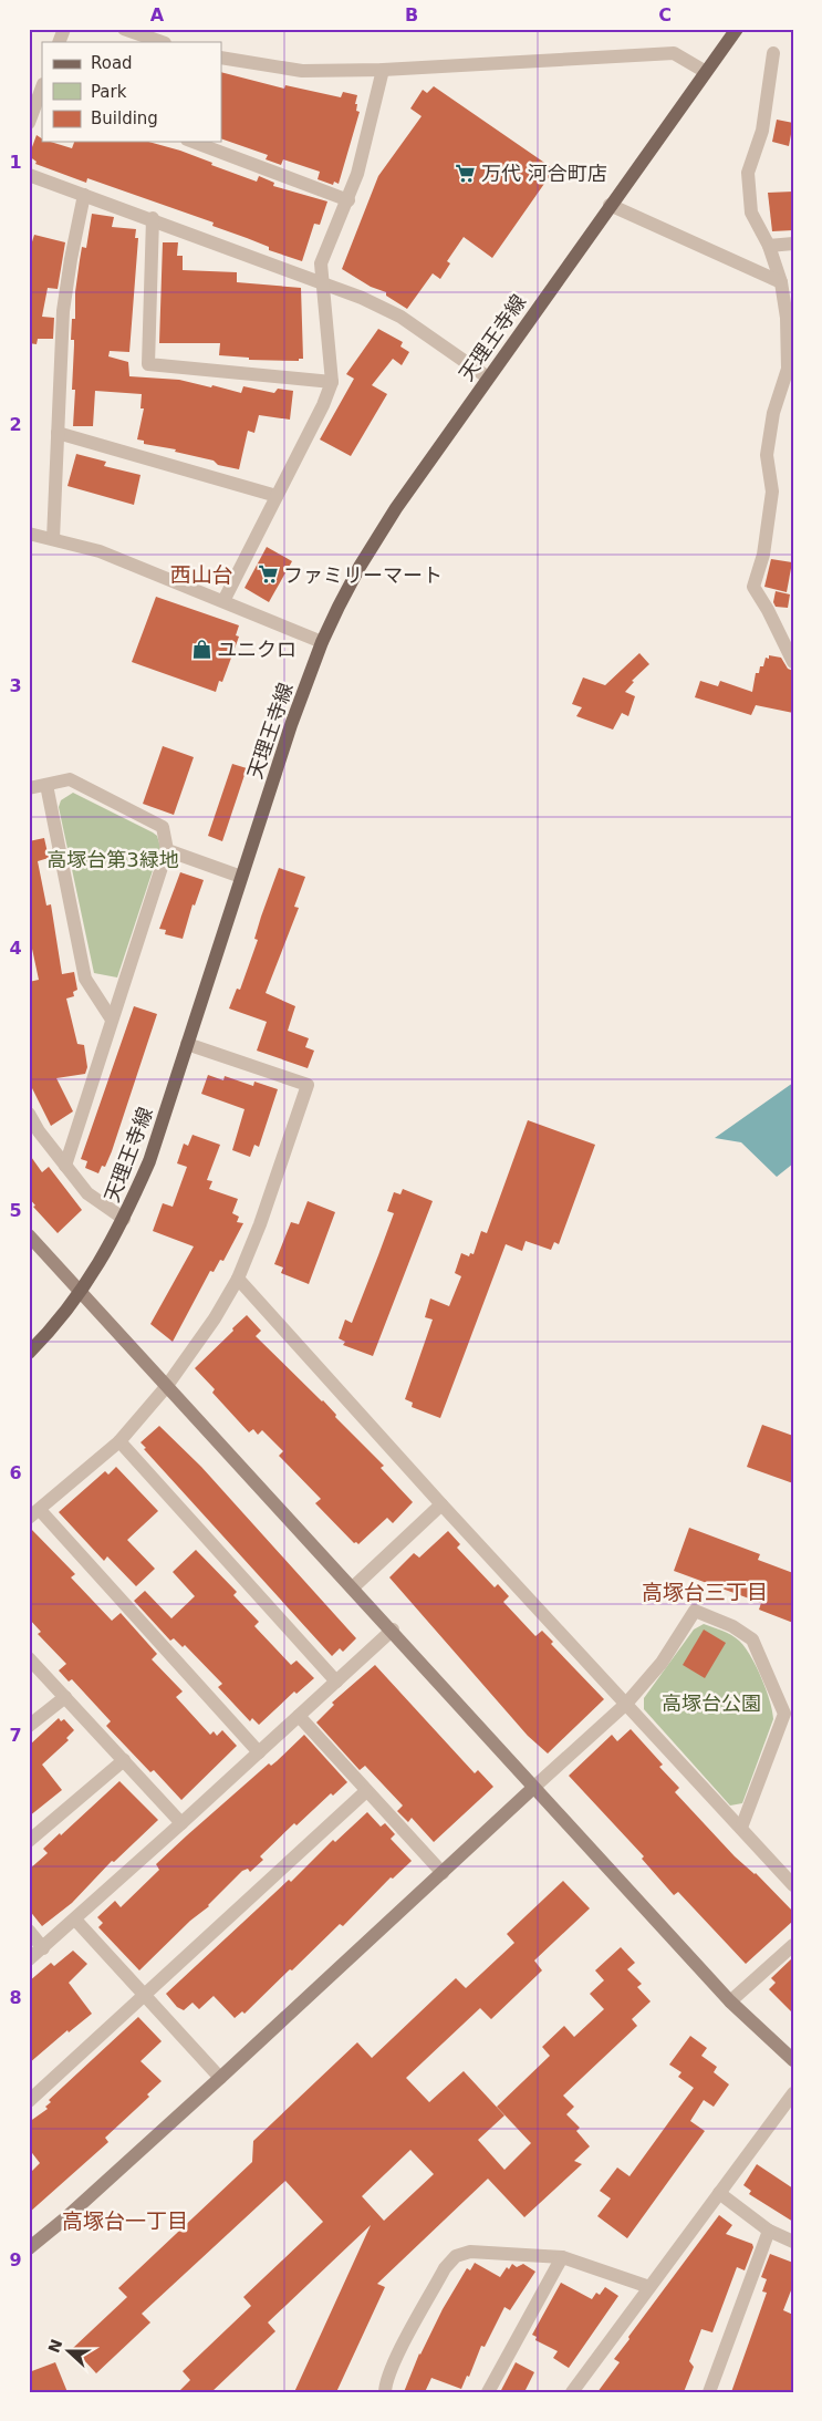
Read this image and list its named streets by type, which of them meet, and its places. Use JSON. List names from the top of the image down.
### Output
{
  "streets": {
    "main road": ["天理王寺線"]
  },
  "districts": ["西山台", "高塚台三丁目", "高塚台一丁目"],
  "parks": ["高塚台第3緑地", "高塚台公園"],
  "places": {
    "supermarket": ["万代 河合町店", "ファミリーマート"],
    "shop": ["ユニクロ"]
  },
  "legend": ["Road", "Park", "Building"],
  "north": "left",
  "grid": {
    "columns": ["A", "B", "C"],
    "rows": [
      "1",
      "2",
      "3",
      "4",
      "5",
      "6",
      "7",
      "8",
      "9"
    ]
  }
}
